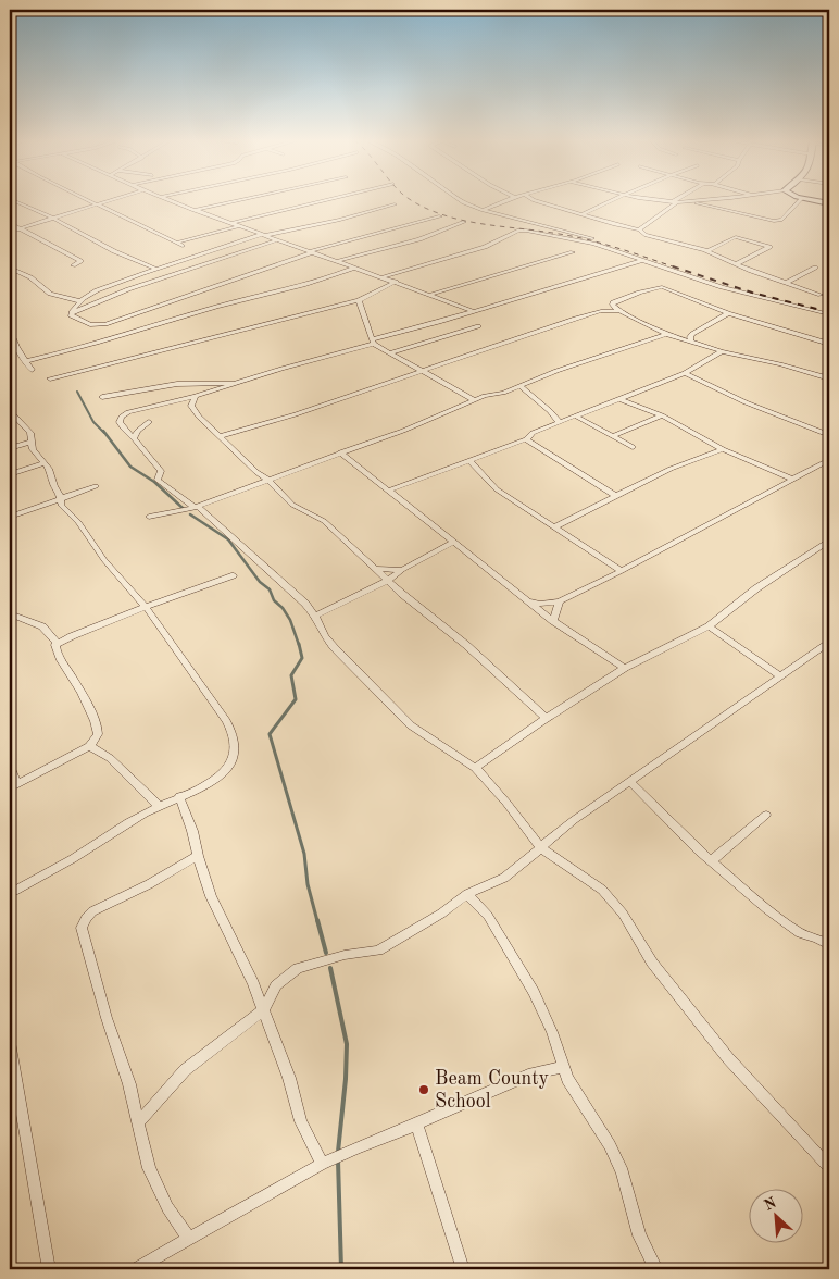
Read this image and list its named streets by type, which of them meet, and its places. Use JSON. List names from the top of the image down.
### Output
{
  "places": ["Beam County School"],
  "north": "top left"
}
